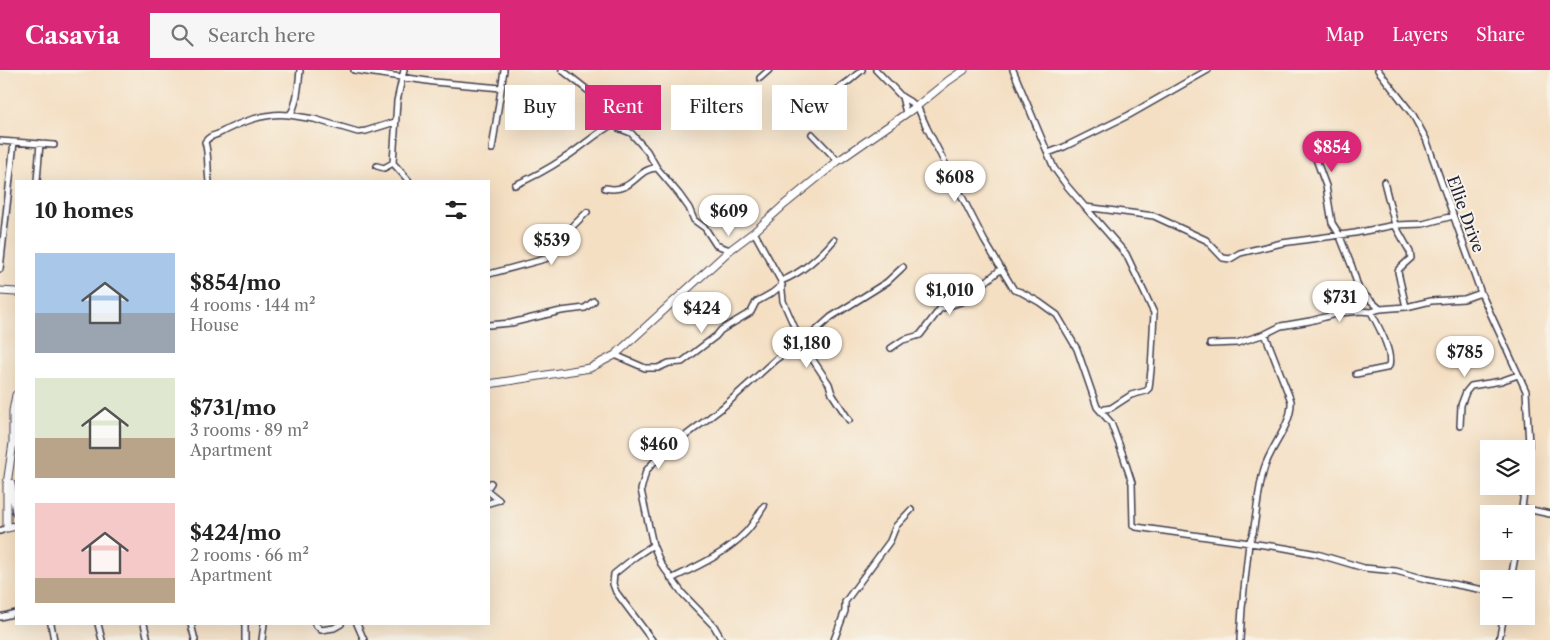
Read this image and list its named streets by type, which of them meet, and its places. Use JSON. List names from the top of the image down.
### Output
{
  "streets": {
    "street": ["Ellie Drive"]
  },
  "page": {
    "header": "Casavia",
    "search": "Search here",
    "nav": ["Map", "Layers", "Share"],
    "chip": [
      "Buy",
      "Rent",
      "Filters",
      "New"
    ],
    "price": [
      "$854",
      "$608",
      "$609",
      "$539",
      "$1,010",
      "$731",
      "$424",
      "$1,180",
      "$785",
      "$460"
    ],
    "heading": "10 homes",
    "list": [
      {
        "name": "$854/mo",
        "note": "4 rooms · 144 m² · House"
      },
      {
        "name": "$731/mo",
        "note": "3 rooms · 89 m² · Apartment"
      },
      {
        "name": "$424/mo",
        "note": "2 rooms · 66 m² · Apartment"
      }
    ],
    "map_buttons": ["+", "−"]
  }
}
